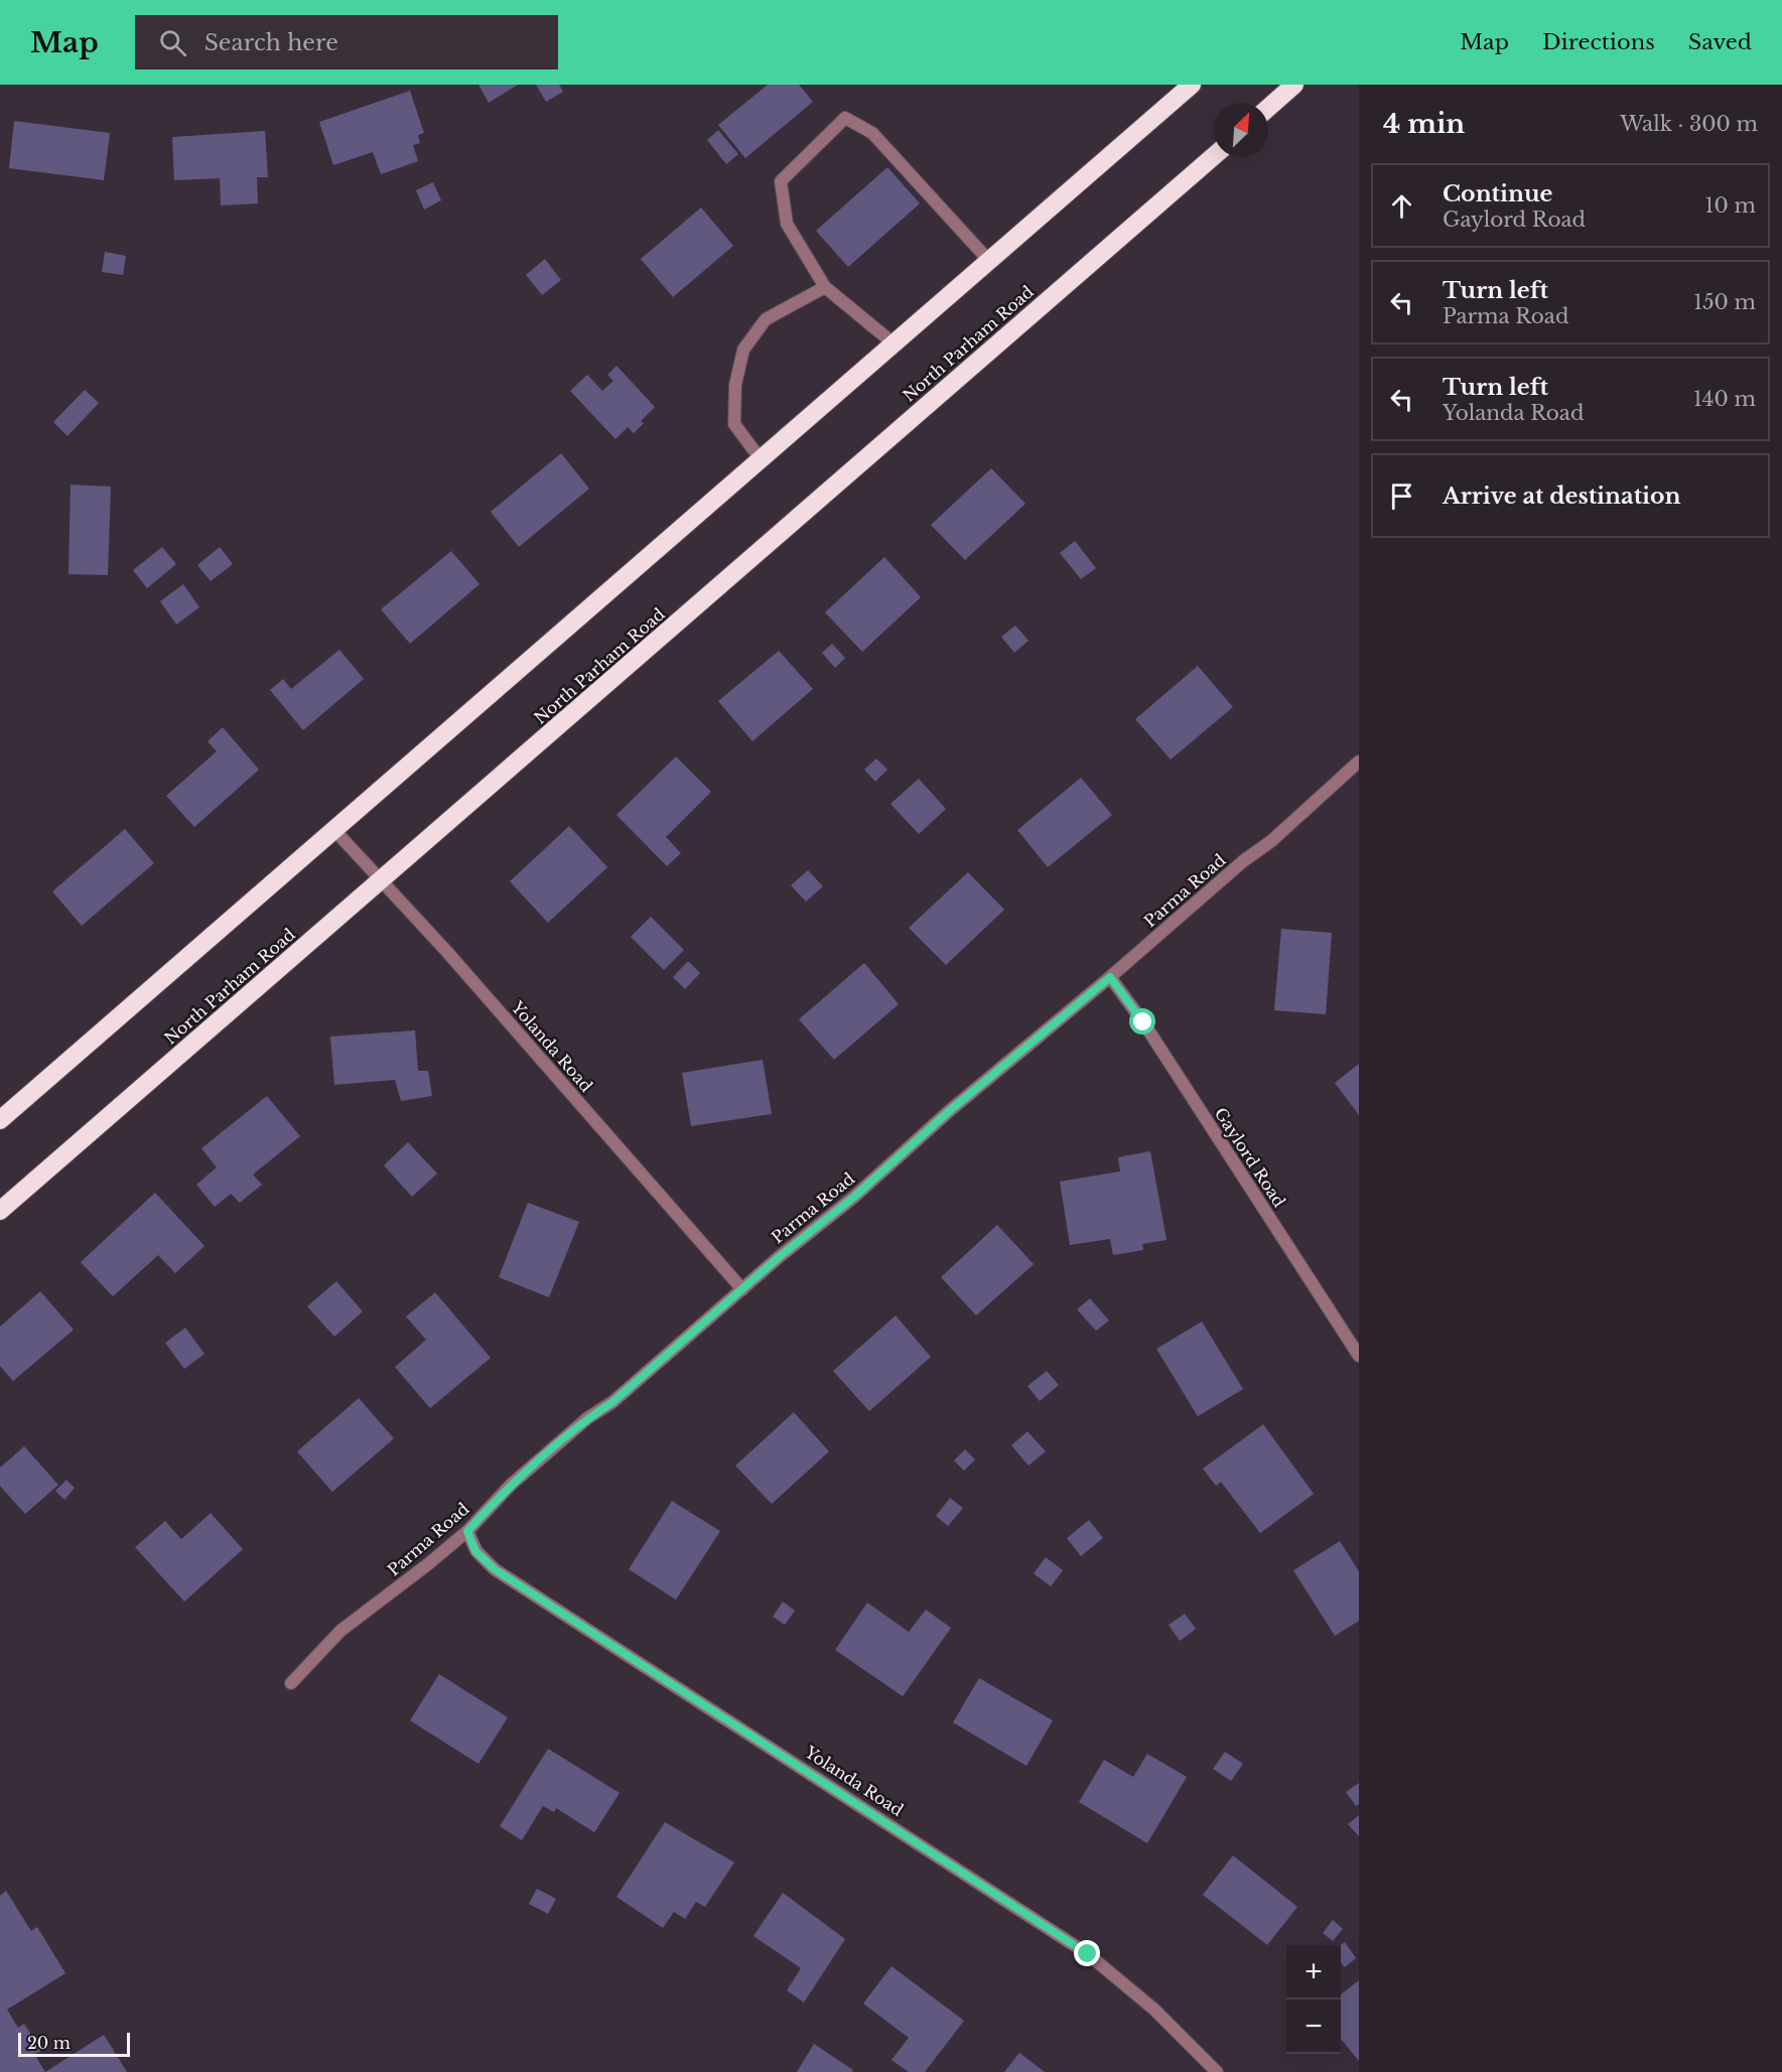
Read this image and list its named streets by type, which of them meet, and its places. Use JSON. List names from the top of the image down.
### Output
{
  "streets": {
    "highway": ["North Parham Road"],
    "street": ["Parma Road", "Yolanda Road", "Gaylord Road"]
  },
  "crossings": [
    ["North Parham Road", "Yolanda Road"],
    ["Parma Road", "Yolanda Road"],
    ["Parma Road", "Gaylord Road"]
  ],
  "scale_bar": "20 m",
  "north": "top right",
  "page": {
    "header": "Map",
    "search": "Search here",
    "nav": ["Map", "Directions", "Saved"],
    "heading": ["4 min", "Walk · 300 m"],
    "list": [
      ["Continue", "Gaylord Road", "10 m"],
      ["Turn left", "Parma Road", "150 m"],
      ["Turn left", "Yolanda Road", "140 m"],
      "Arrive at destination"
    ],
    "map_buttons": ["+", "−"],
    "scale": "20 m"
  }
}
